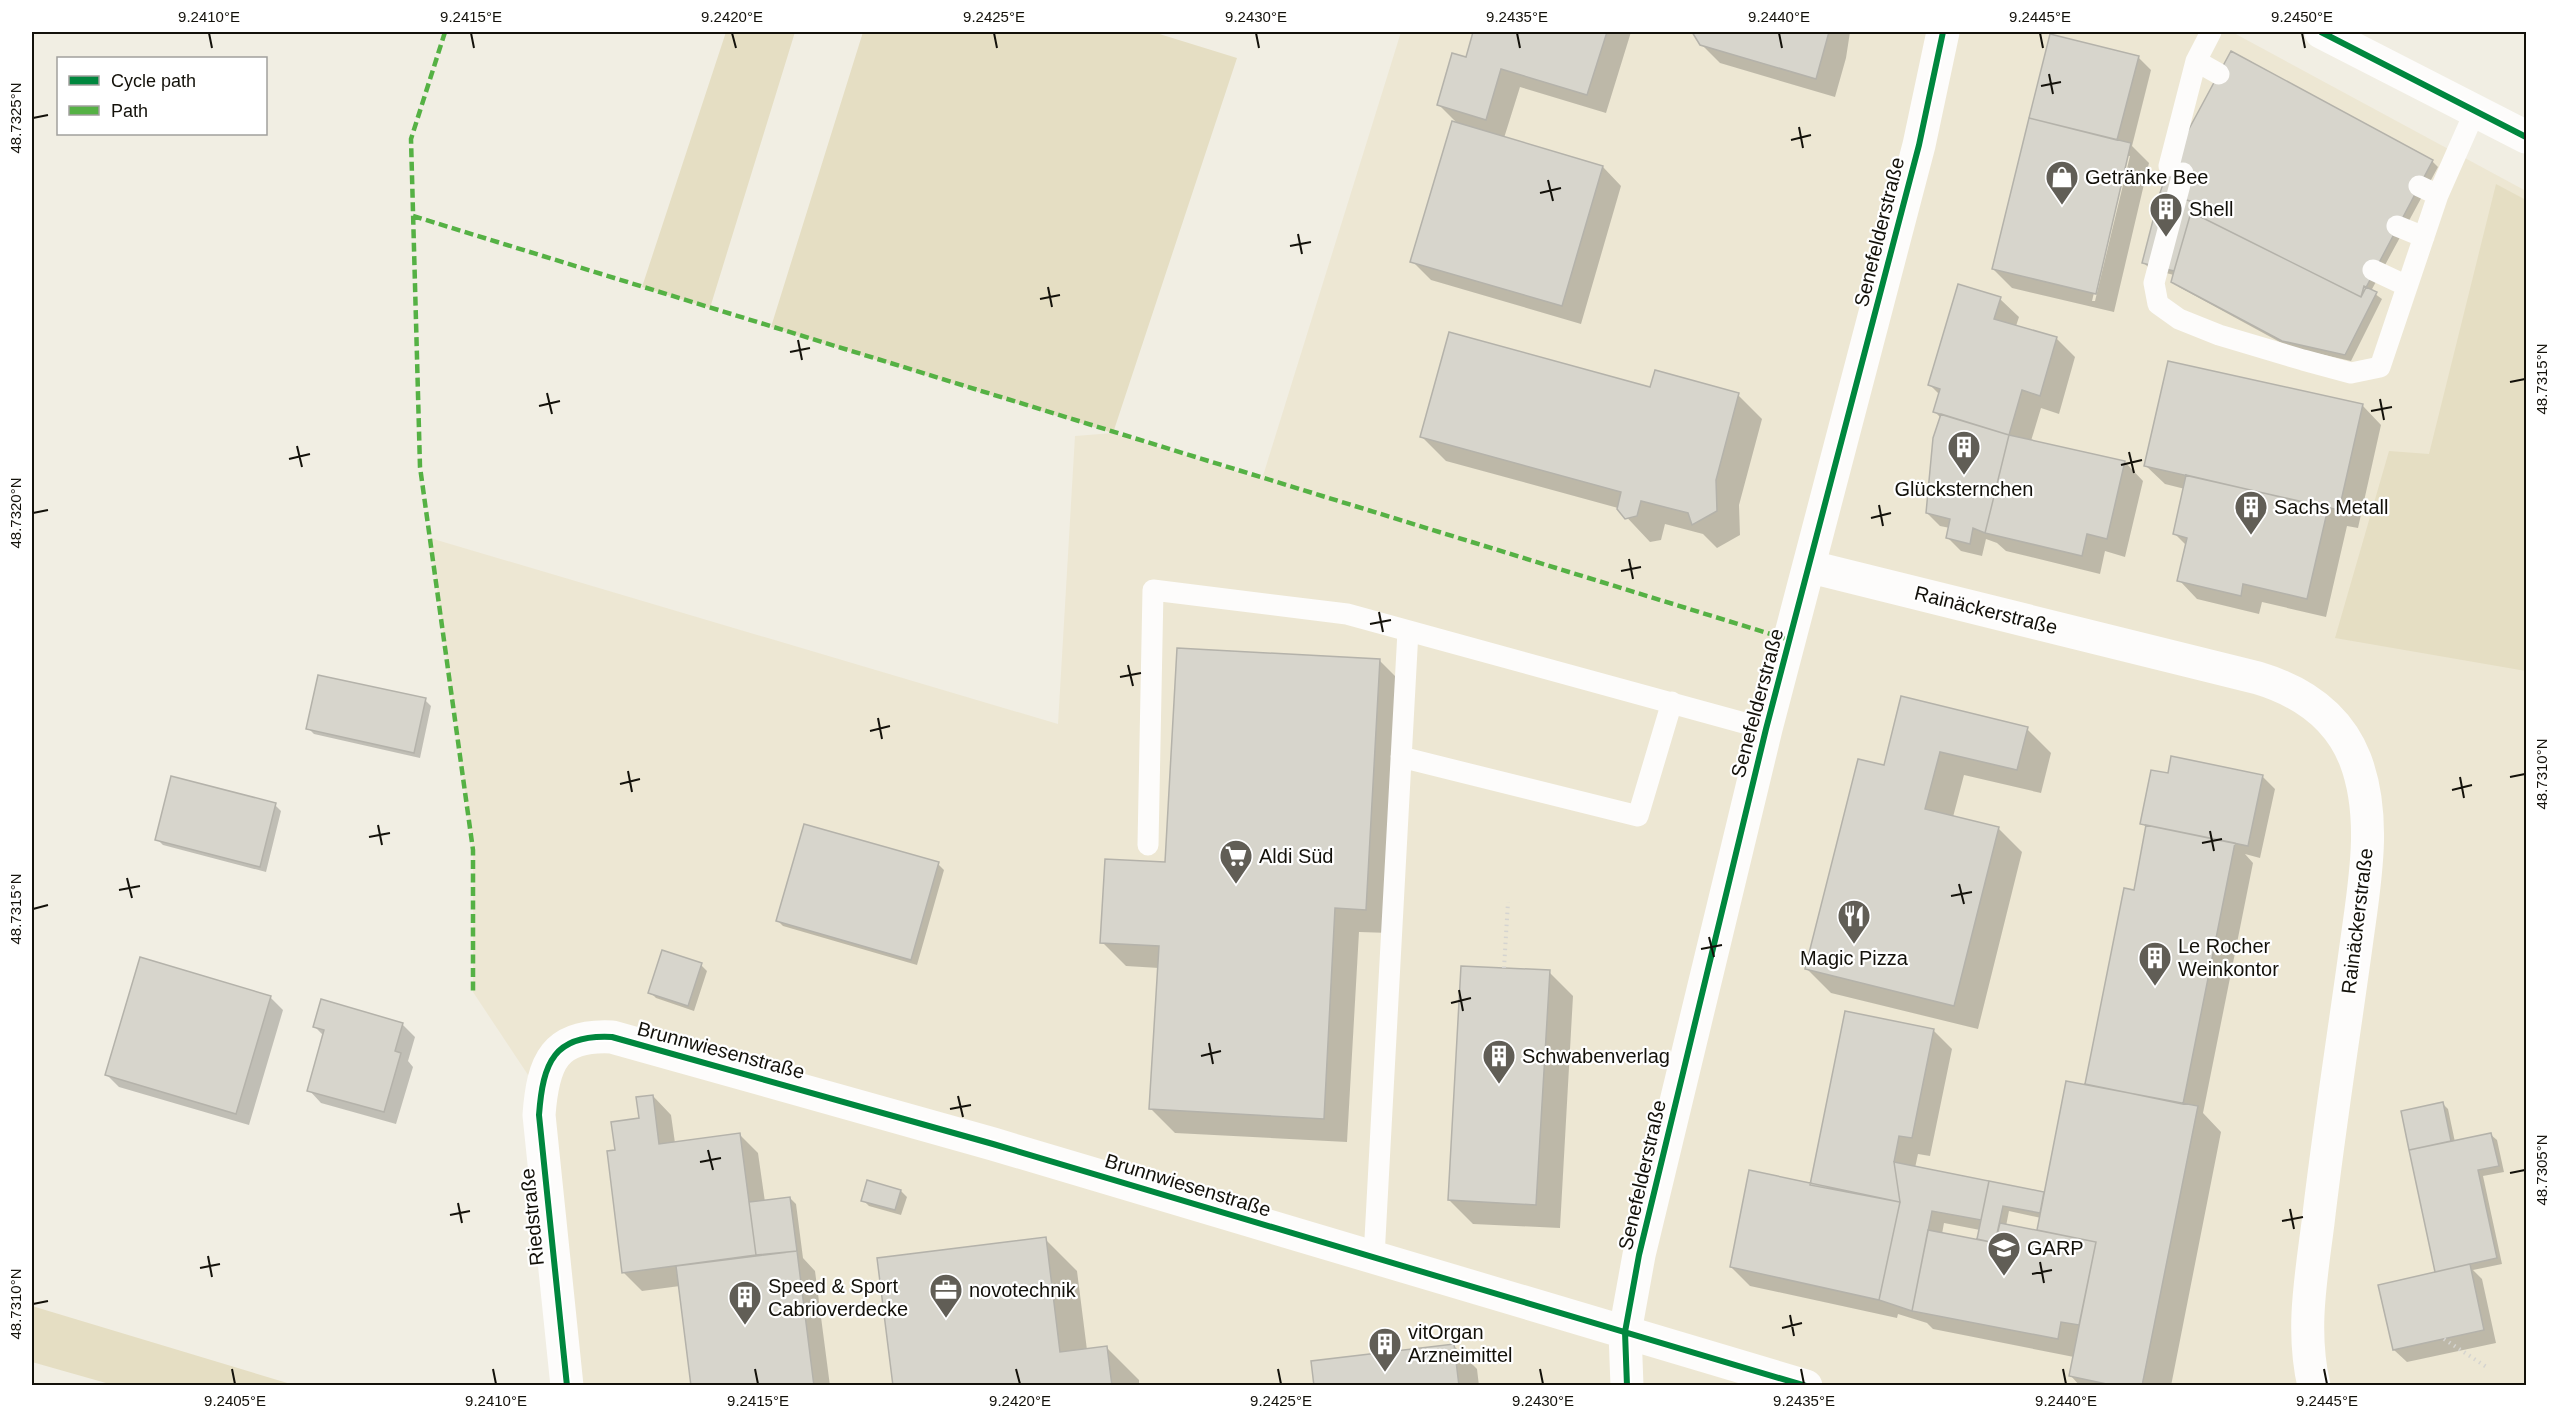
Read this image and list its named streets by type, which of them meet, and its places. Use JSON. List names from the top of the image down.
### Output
{
  "streets": {
    "street": [
      "Senefelderstraße",
      "Rainäckerstraße",
      "Brunnwiesenstraße",
      "Riedstraße"
    ]
  },
  "crossings": [
    ["Senefelderstraße", "Rainäckerstraße"],
    ["Senefelderstraße", "Brunnwiesenstraße"],
    ["Brunnwiesenstraße", "Riedstraße"]
  ],
  "places": {
    "shop": ["Getränke Bee"],
    "building": [
      "Shell",
      "Glücksternchen",
      "Sachs Metall",
      "Le Rocher Weinkontor",
      "Schwabenverlag",
      "Speed & Sport Cabrioverdecke",
      "vitOrgan Arzneimittel"
    ],
    "supermarket": ["Aldi Süd"],
    "restaurant": ["Magic Pizza"],
    "school or university": ["GARP"],
    "office": ["novotechnik"]
  },
  "legend": ["Cycle path", "Path"],
  "coordinates": [
    "9.2410°E",
    "9.2415°E",
    "9.2420°E",
    "9.2425°E",
    "9.2430°E",
    "9.2435°E",
    "9.2440°E",
    "9.2445°E",
    "9.2450°E",
    "48.7325°N",
    "48.7315°N",
    "48.7320°N",
    "48.7310°N",
    "48.7305°N",
    "9.2405°E"
  ]
}
